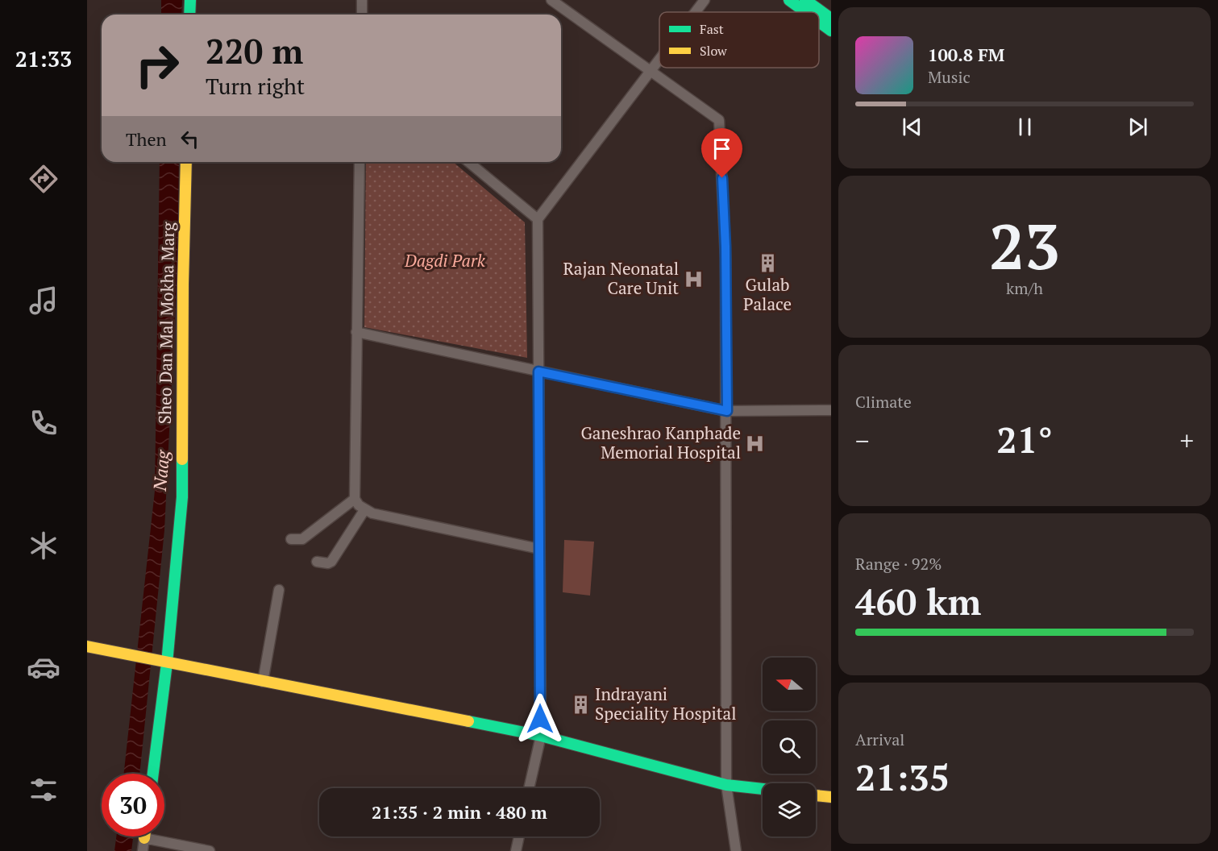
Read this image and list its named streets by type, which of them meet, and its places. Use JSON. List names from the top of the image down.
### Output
{
  "streets": {
    "main road": ["Sheo Dan Mal Mokha Marg"]
  },
  "water": ["Naag"],
  "parks": ["Dagdi Park"],
  "places": {
    "building": ["Gulab Palace", "Indrayani Speciality Hospital"],
    "hospital": ["Rajan Neonatal Care Unit", "Ganeshrao Kanphade Memorial Hospital"]
  },
  "legend": ["Fast", "Slow"],
  "north": "left",
  "page": {
    "tabs": "21:33",
    "turn": ["220 m", "Turn right"],
    "song": ["100.8 FM", "Music"],
    "then": "Then",
    "tile": [
      ["23", "km/h"],
      "Climate",
      ["Range · 92%", "460 km"],
      ["Arrival", "21:35"]
    ],
    "heat": ["−", "21°", "+"],
    "limit": "30",
    "trip": "21:35 · 2 min · 480 m"
  }
}
